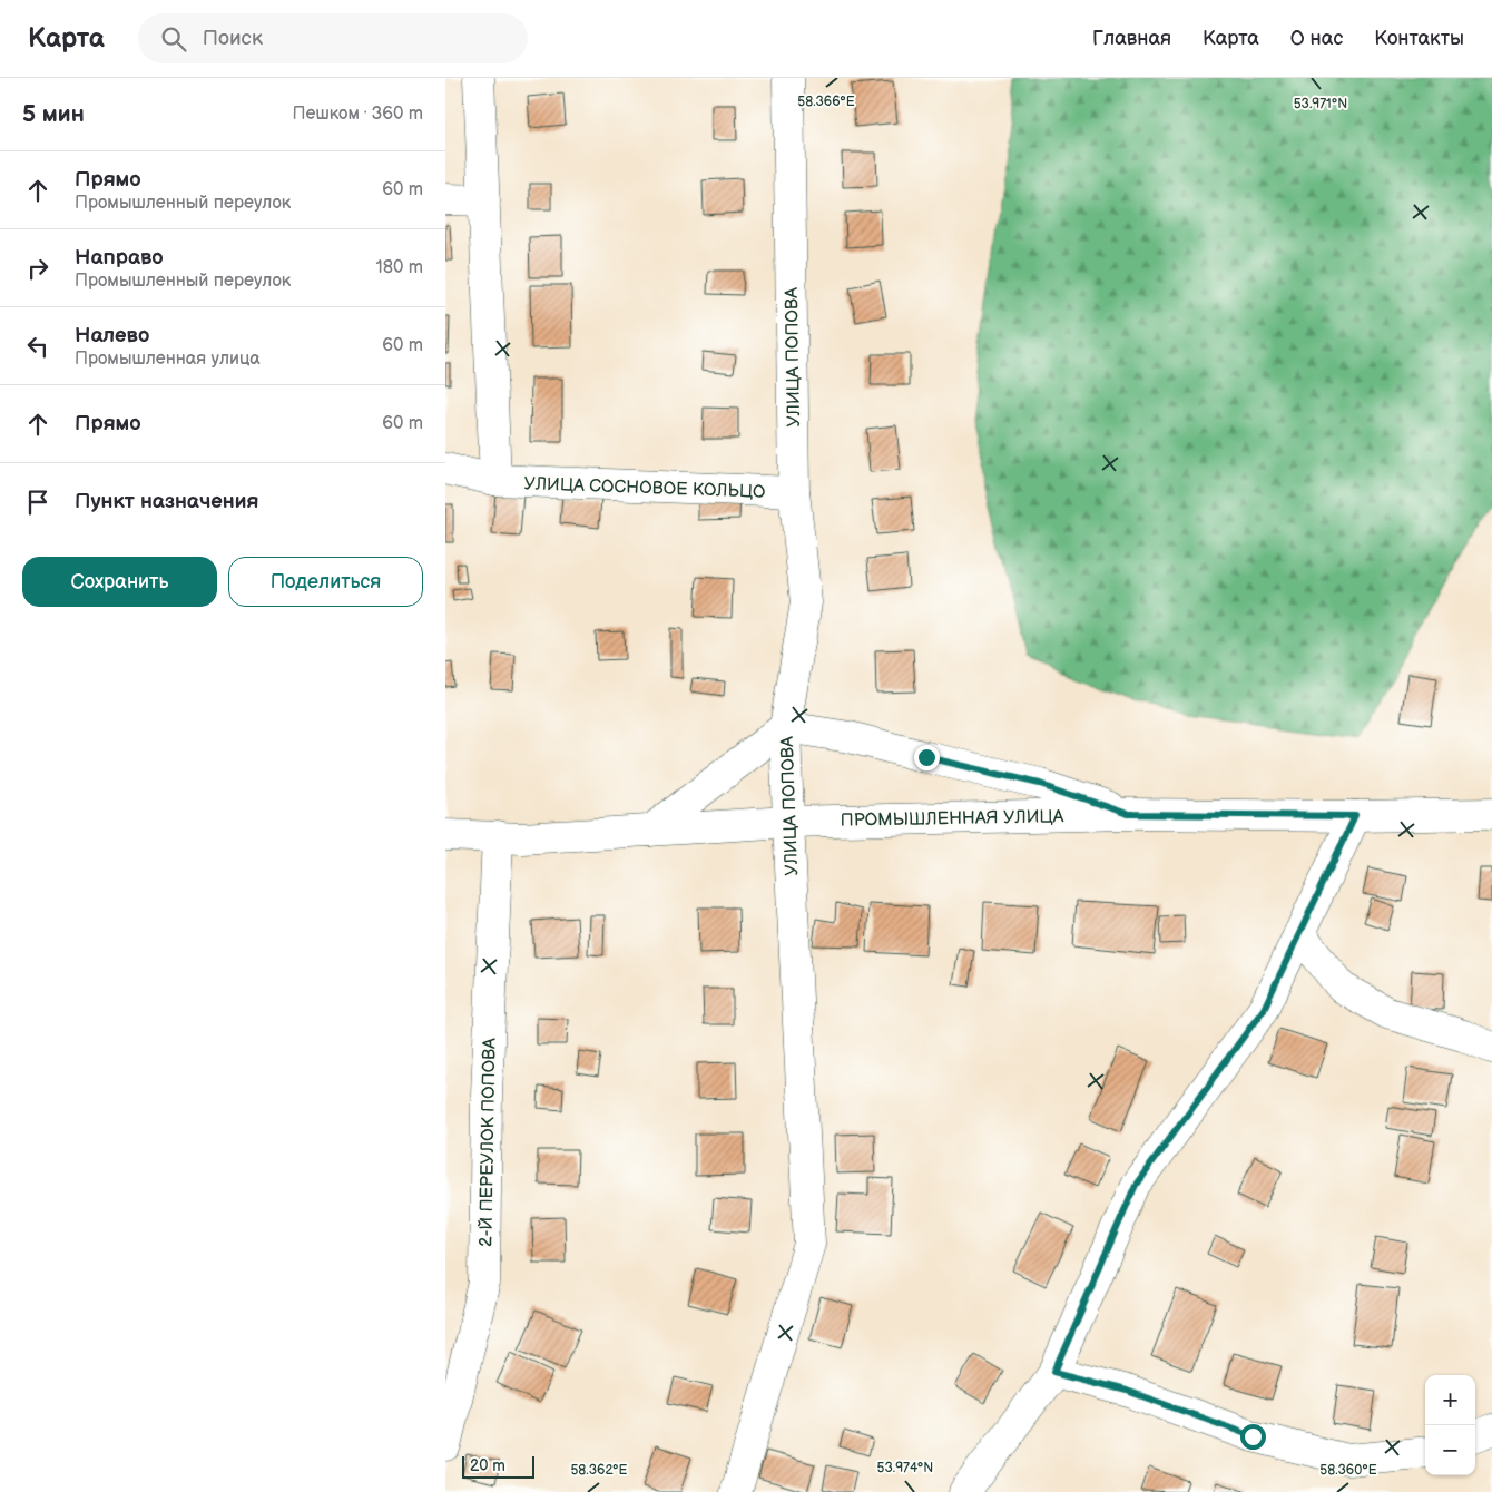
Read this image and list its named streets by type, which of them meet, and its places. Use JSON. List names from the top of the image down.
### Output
{
  "streets": {
    "street": [
      "УЛИЦА ПОПОВА",
      "УЛИЦА СОСНОВОЕ КОЛЬЦО",
      "ПРОМЫШЛЕННАЯ УЛИЦА",
      "2-Й ПЕРЕУЛОК ПОПОВА"
    ]
  },
  "crossings": [
    ["УЛИЦА ПОПОВА", "УЛИЦА СОСНОВОЕ КОЛЬЦО"],
    ["УЛИЦА ПОПОВА", "ПРОМЫШЛЕННАЯ УЛИЦА"],
    ["ПРОМЫШЛЕННАЯ УЛИЦА", "2-Й ПЕРЕУЛОК ПОПОВА"]
  ],
  "scale_bar": "20 m",
  "page": {
    "header": "Карта",
    "search": "Поиск",
    "nav": [
      "Главная",
      "Карта",
      "О нас",
      "Контакты"
    ],
    "heading": ["5 мин", "Пешком · 360 m"],
    "list": [
      ["Прямо", "Промышленный переулок", "60 m"],
      ["Направо", "Промышленный переулок", "180 m"],
      ["Налево", "Промышленная улица", "60 m"],
      ["Прямо", "60 m"],
      "Пункт назначения"
    ],
    "buttons": ["Сохранить", "Поделиться"],
    "map_buttons": ["+", "−"],
    "scale": "20 m"
  },
  "coordinates": [
    "58.366°E",
    "53.971°N",
    "53.974°N",
    "58.362°E",
    "58.360°E"
  ]
}
